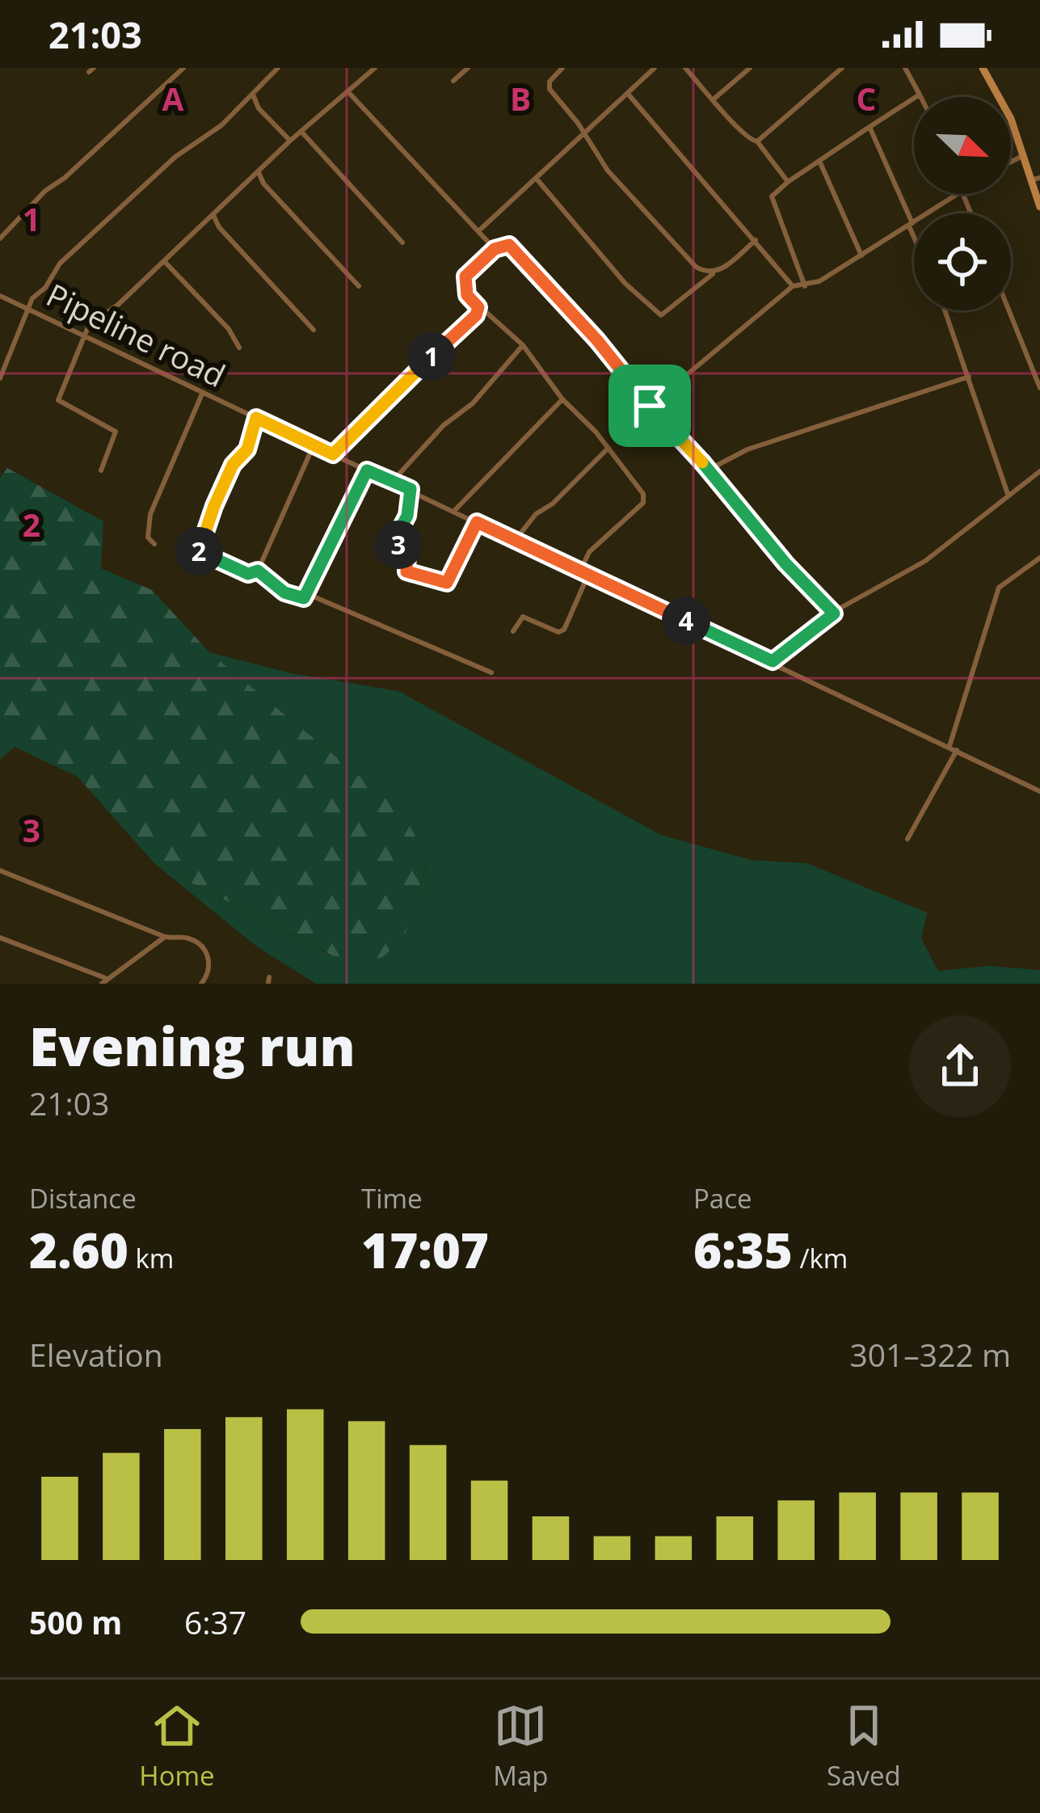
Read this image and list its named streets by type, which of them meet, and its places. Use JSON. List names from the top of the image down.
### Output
{
  "streets": {
    "street": ["Pipeline road"]
  },
  "north": "bottom right",
  "page": {
    "status": "21:03",
    "pins": [
      "1",
      "3",
      "2",
      "4"
    ],
    "heading": ["Evening run", "21:03"],
    "stats": [
      ["Distance", "2.60 km"],
      ["Time", "17:07"],
      ["Pace", "6:35 /km"]
    ],
    "chart": ["Elevation", "301–322 m"],
    "list": [
      {
        "name": "500 m",
        "note": "6:37"
      }
    ],
    "tabs": ["Home", "Map", "Saved"]
  },
  "grid": {
    "columns": ["A", "B", "C"],
    "rows": ["1", "2", "3"]
  }
}
